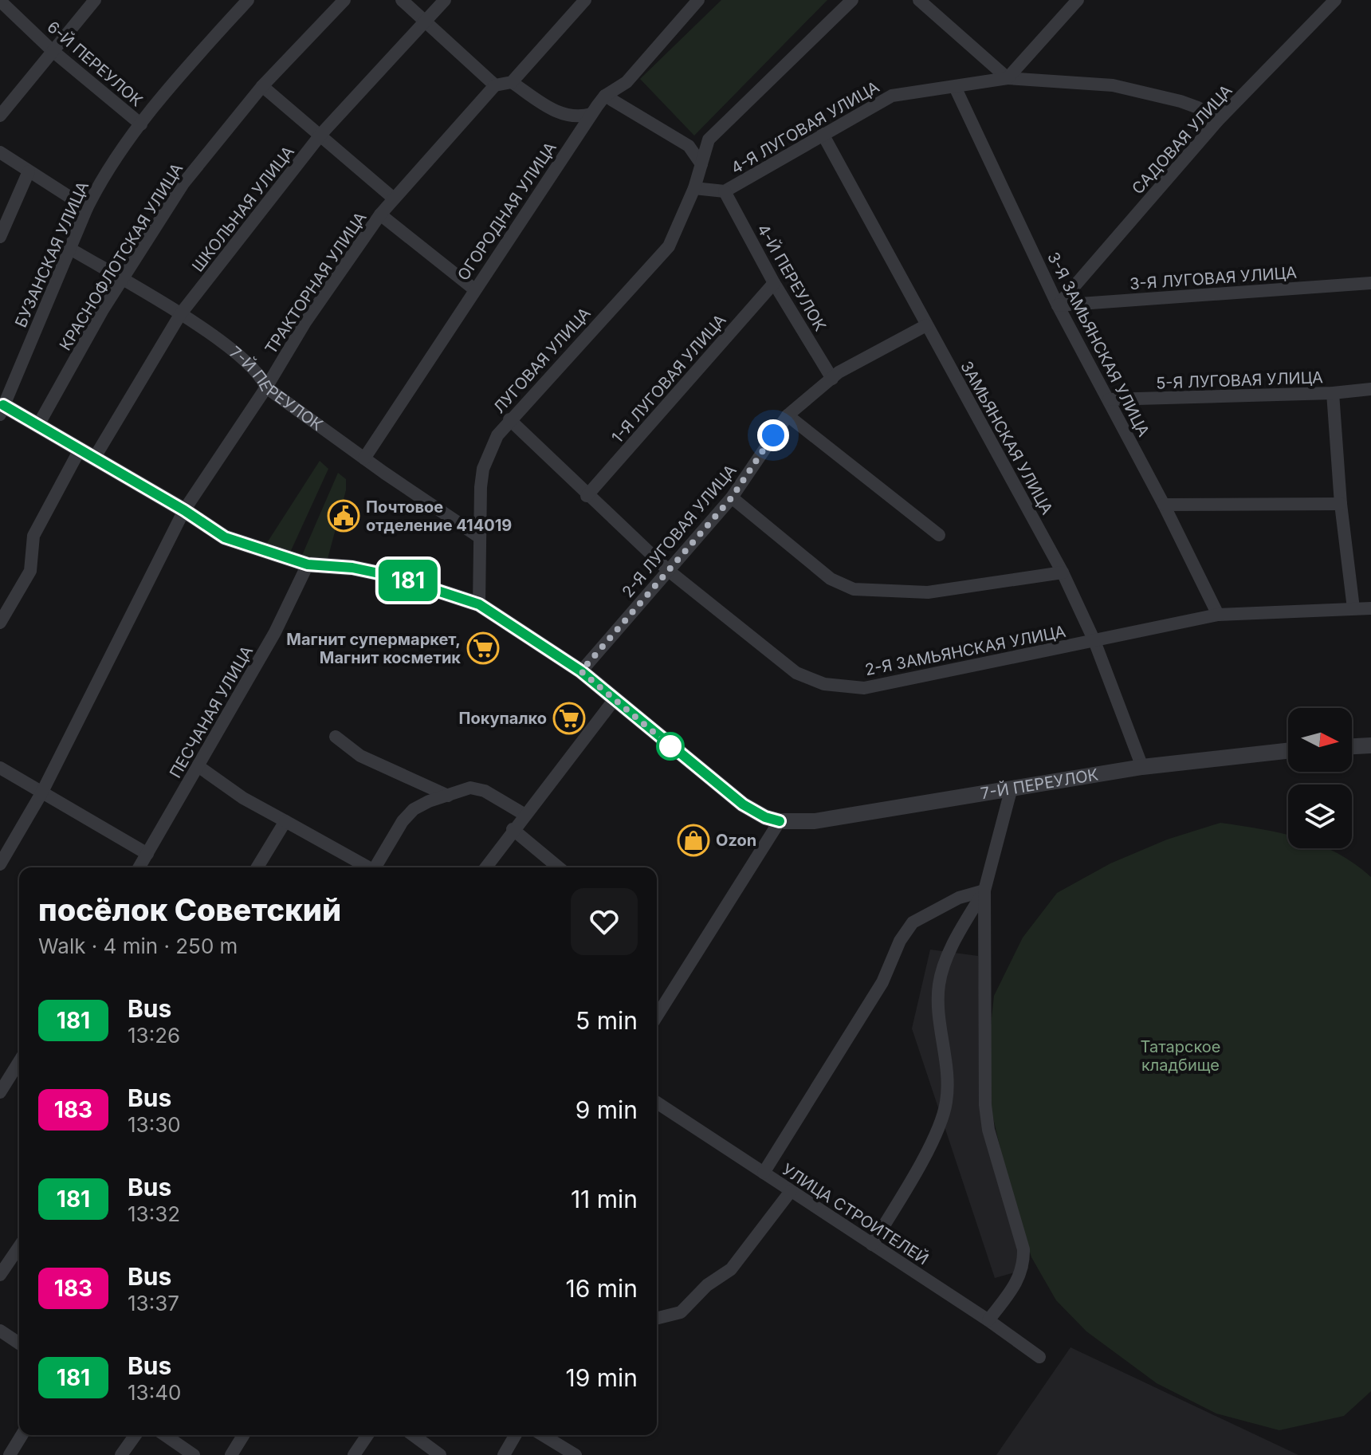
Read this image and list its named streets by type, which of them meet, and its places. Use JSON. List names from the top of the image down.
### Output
{
  "streets": {
    "street": [
      "6-Й ПЕРЕУЛОК",
      "4-Я ЛУГОВАЯ УЛИЦА",
      "САДОВАЯ УЛИЦА",
      "ШКОЛЬНАЯ УЛИЦА",
      "ОГОРОДНАЯ УЛИЦА",
      "БУЗАНСКАЯ УЛИЦА",
      "КРАСНОФЛОТСКАЯ УЛИЦА",
      "4-Й ПЕРЕУЛОК",
      "3-Я ЛУГОВАЯ УЛИЦА",
      "ТРАКТОРНАЯ УЛИЦА",
      "3-Я ЗАМЬЯНСКАЯ УЛИЦА",
      "ЛУГОВАЯ УЛИЦА",
      "1-Я ЛУГОВАЯ УЛИЦА",
      "5-Я ЛУГОВАЯ УЛИЦА",
      "7-Й ПЕРЕУЛОК",
      "ЗАМЬЯНСКАЯ УЛИЦА",
      "2-Я ЛУГОВАЯ УЛИЦА",
      "2-Я ЗАМЬЯНСКАЯ УЛИЦА",
      "ПЕСЧАНАЯ УЛИЦА",
      "УЛИЦА СТРОИТЕЛЕЙ"
    ]
  },
  "crossings": [
    ["6-Й ПЕРЕУЛОК", "БУЗАНСКАЯ УЛИЦА"],
    ["4-Я ЛУГОВАЯ УЛИЦА", "САДОВАЯ УЛИЦА"],
    ["4-Я ЛУГОВАЯ УЛИЦА", "4-Й ПЕРЕУЛОК"],
    ["4-Я ЛУГОВАЯ УЛИЦА", "3-Я ЗАМЬЯНСКАЯ УЛИЦА"],
    ["4-Я ЛУГОВАЯ УЛИЦА", "ЛУГОВАЯ УЛИЦА"],
    ["4-Я ЛУГОВАЯ УЛИЦА", "ЗАМЬЯНСКАЯ УЛИЦА"],
    ["САДОВАЯ УЛИЦА", "3-Я ЛУГОВАЯ УЛИЦА"],
    ["САДОВАЯ УЛИЦА", "3-Я ЗАМЬЯНСКАЯ УЛИЦА"],
    ["ШКОЛЬНАЯ УЛИЦА", "7-Й ПЕРЕУЛОК"],
    ["ОГОРОДНАЯ УЛИЦА", "7-Й ПЕРЕУЛОК"],
    ["БУЗАНСКАЯ УЛИЦА", "7-Й ПЕРЕУЛОК"],
    ["КРАСНОФЛОТСКАЯ УЛИЦА", "7-Й ПЕРЕУЛОК"],
    ["4-Й ПЕРЕУЛОК", "1-Я ЛУГОВАЯ УЛИЦА"],
    ["4-Й ПЕРЕУЛОК", "2-Я ЛУГОВАЯ УЛИЦА"],
    ["3-Я ЛУГОВАЯ УЛИЦА", "3-Я ЗАМЬЯНСКАЯ УЛИЦА"],
    ["ТРАКТОРНАЯ УЛИЦА", "7-Й ПЕРЕУЛОК"],
    ["3-Я ЗАМЬЯНСКАЯ УЛИЦА", "5-Я ЛУГОВАЯ УЛИЦА"],
    ["3-Я ЗАМЬЯНСКАЯ УЛИЦА", "2-Я ЗАМЬЯНСКАЯ УЛИЦА"],
    ["ЛУГОВАЯ УЛИЦА", "7-Й ПЕРЕУЛОК"],
    ["ЛУГОВАЯ УЛИЦА", "2-Я ЗАМЬЯНСКАЯ УЛИЦА"],
    ["1-Я ЛУГОВАЯ УЛИЦА", "2-Я ЗАМЬЯНСКАЯ УЛИЦА"],
    ["7-Й ПЕРЕУЛОК", "ЗАМЬЯНСКАЯ УЛИЦА"],
    ["ЗАМЬЯНСКАЯ УЛИЦА", "2-Я ЛУГОВАЯ УЛИЦА"],
    ["ЗАМЬЯНСКАЯ УЛИЦА", "2-Я ЗАМЬЯНСКАЯ УЛИЦА"],
    ["2-Я ЛУГОВАЯ УЛИЦА", "2-Я ЗАМЬЯНСКАЯ УЛИЦА"]
  ],
  "parks": ["Татарское кладбище"],
  "places": {
    "public building": ["Почтовое отделение 414019"],
    "supermarket": ["Магнит супермаркет, Магнит косметик", "Покупалко"],
    "shop": ["Ozon"]
  },
  "lines": ["bus line 181"],
  "north": "right",
  "page": {
    "on_map": "181",
    "heading": ["посёлок Советский", "Walk · 4 min · 250 m"],
    "list": [
      {
        "mark": "181",
        "name": "Bus",
        "note": "13:26",
        "value": "5 min"
      },
      {
        "mark": "183",
        "name": "Bus",
        "note": "13:30",
        "value": "9 min"
      },
      {
        "mark": "181",
        "name": "Bus",
        "note": "13:32",
        "value": "11 min"
      },
      {
        "mark": "183",
        "name": "Bus",
        "note": "13:37",
        "value": "16 min"
      },
      {
        "mark": "181",
        "name": "Bus",
        "note": "13:40",
        "value": "19 min"
      }
    ]
  }
}
